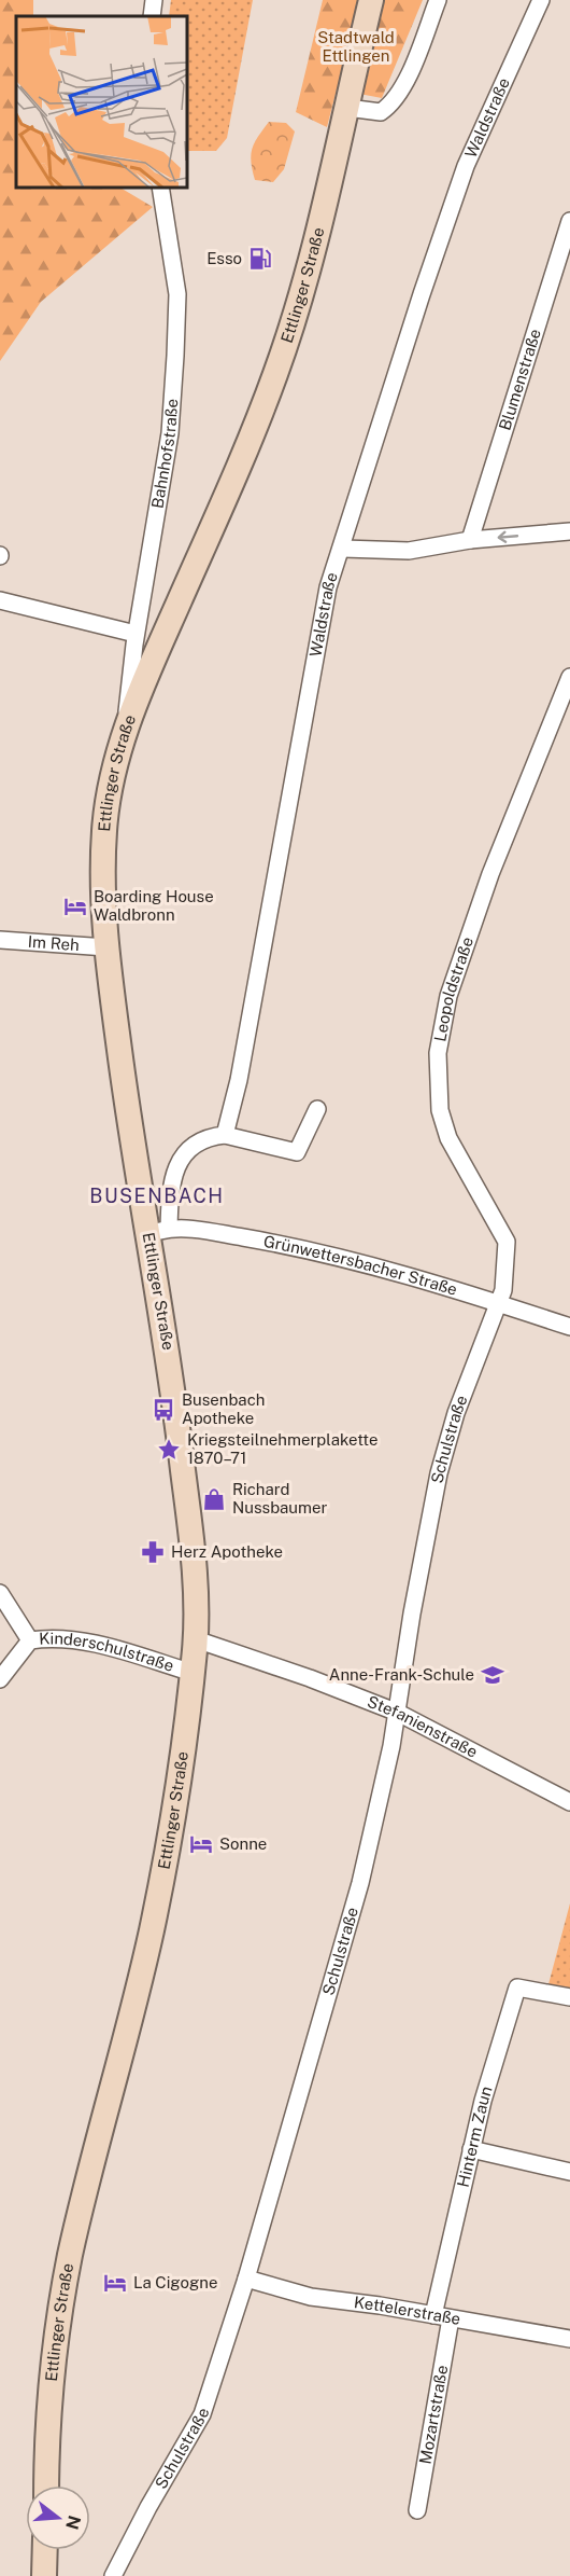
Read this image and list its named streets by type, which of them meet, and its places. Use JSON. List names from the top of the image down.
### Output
{
  "streets": {
    "main road": ["Ettlinger Straße"],
    "street": [
      "Waldstraße",
      "Blumenstraße",
      "Bahnhofstraße",
      "Im Reh",
      "Leopoldstraße",
      "Grünwettersbacher Straße",
      "Schulstraße",
      "Kinderschulstraße",
      "Stefanienstraße",
      "Hinterm Zaun",
      "Kettelerstraße",
      "Mozartstraße"
    ]
  },
  "crossings": [
    ["Ettlinger Straße", "Bahnhofstraße"],
    ["Ettlinger Straße", "Im Reh"],
    ["Ettlinger Straße", "Grünwettersbacher Straße"],
    ["Ettlinger Straße", "Kinderschulstraße"],
    ["Ettlinger Straße", "Stefanienstraße"],
    ["Leopoldstraße", "Grünwettersbacher Straße"],
    ["Leopoldstraße", "Schulstraße"],
    ["Grünwettersbacher Straße", "Schulstraße"],
    ["Schulstraße", "Stefanienstraße"],
    ["Schulstraße", "Kettelerstraße"],
    ["Hinterm Zaun", "Kettelerstraße"],
    ["Kettelerstraße", "Mozartstraße"]
  ],
  "districts": ["BUSENBACH"],
  "parks": ["Stadtwald Ettlingen"],
  "places": {
    "fuel station": ["Esso"],
    "hotel": ["Boarding House Waldbronn", "Sonne", "La Cigogne"],
    "bus stop": ["Busenbach Apotheke"],
    "place": ["Kriegsteilnehmerplakette 1870–71"],
    "shop": ["Richard Nussbaumer"],
    "pharmacy": ["Herz Apotheke"],
    "school or university": ["Anne-Frank-Schule"]
  },
  "north": "right"
}
